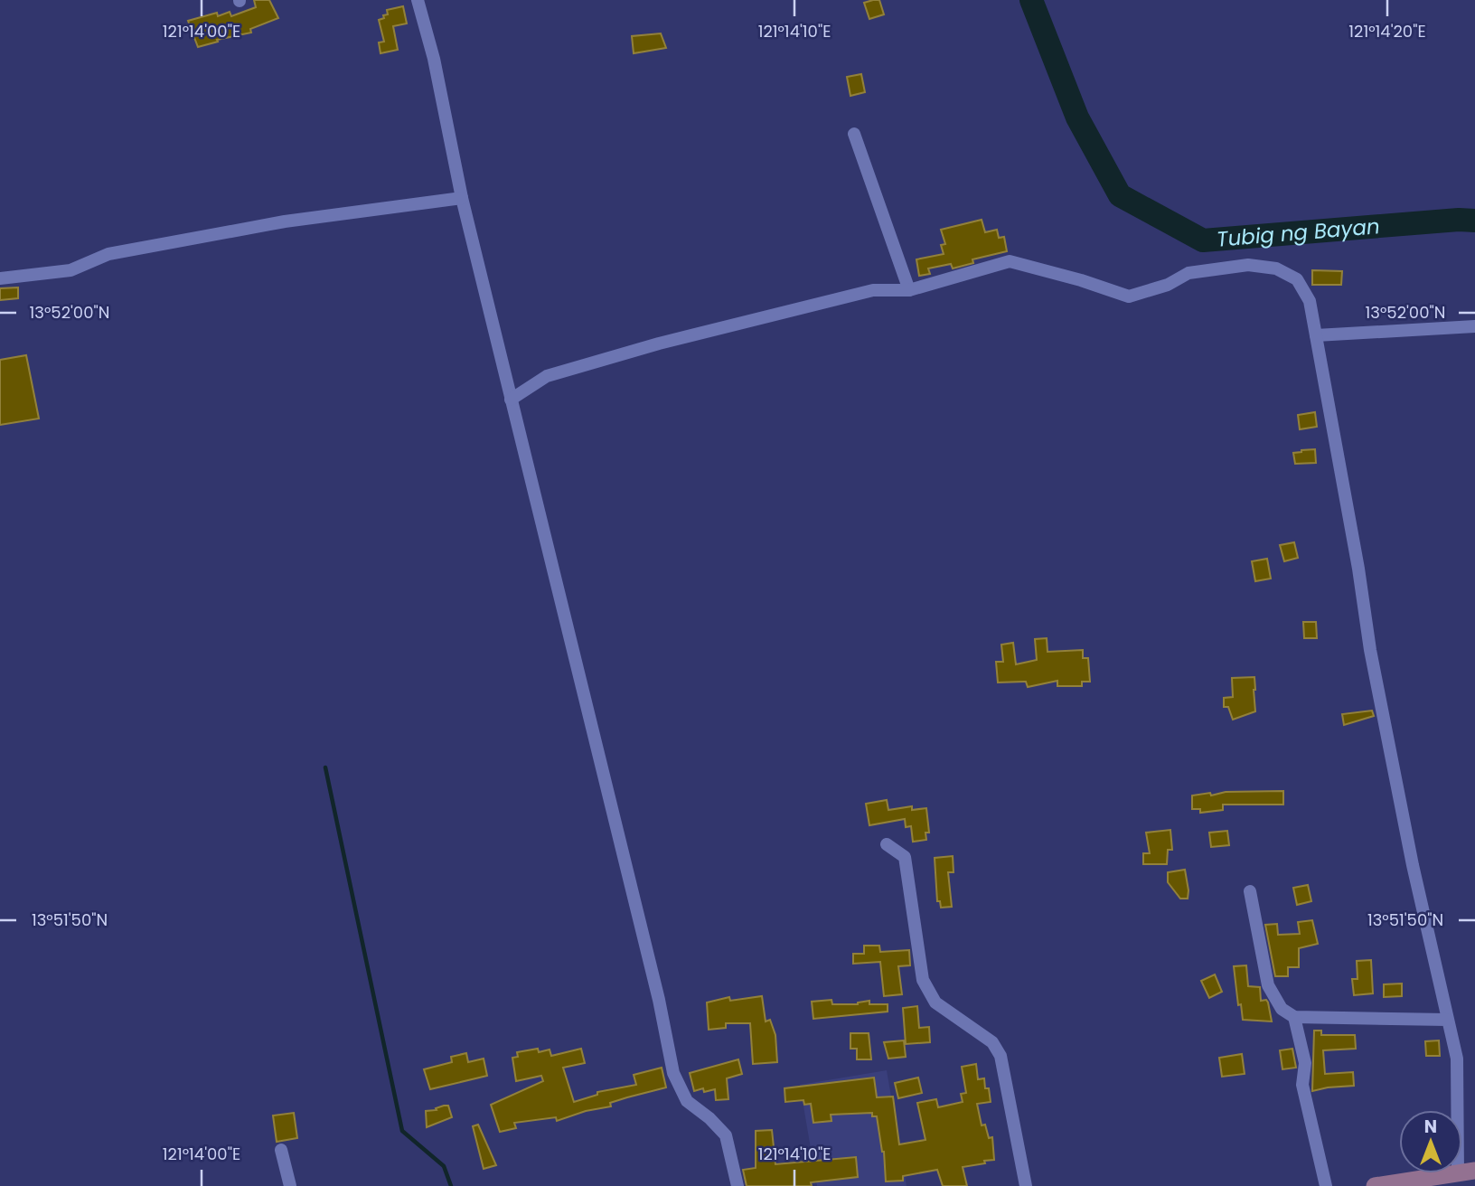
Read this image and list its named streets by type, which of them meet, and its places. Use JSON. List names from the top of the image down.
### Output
{
  "water": ["Tubig ng Bayan"],
  "north": "top",
  "coordinates": [
    "121°14'00\"E",
    "121°14'10\"E",
    "121°14'20\"E",
    "13°52'00\"N",
    "13°51'50\"N"
  ]
}
